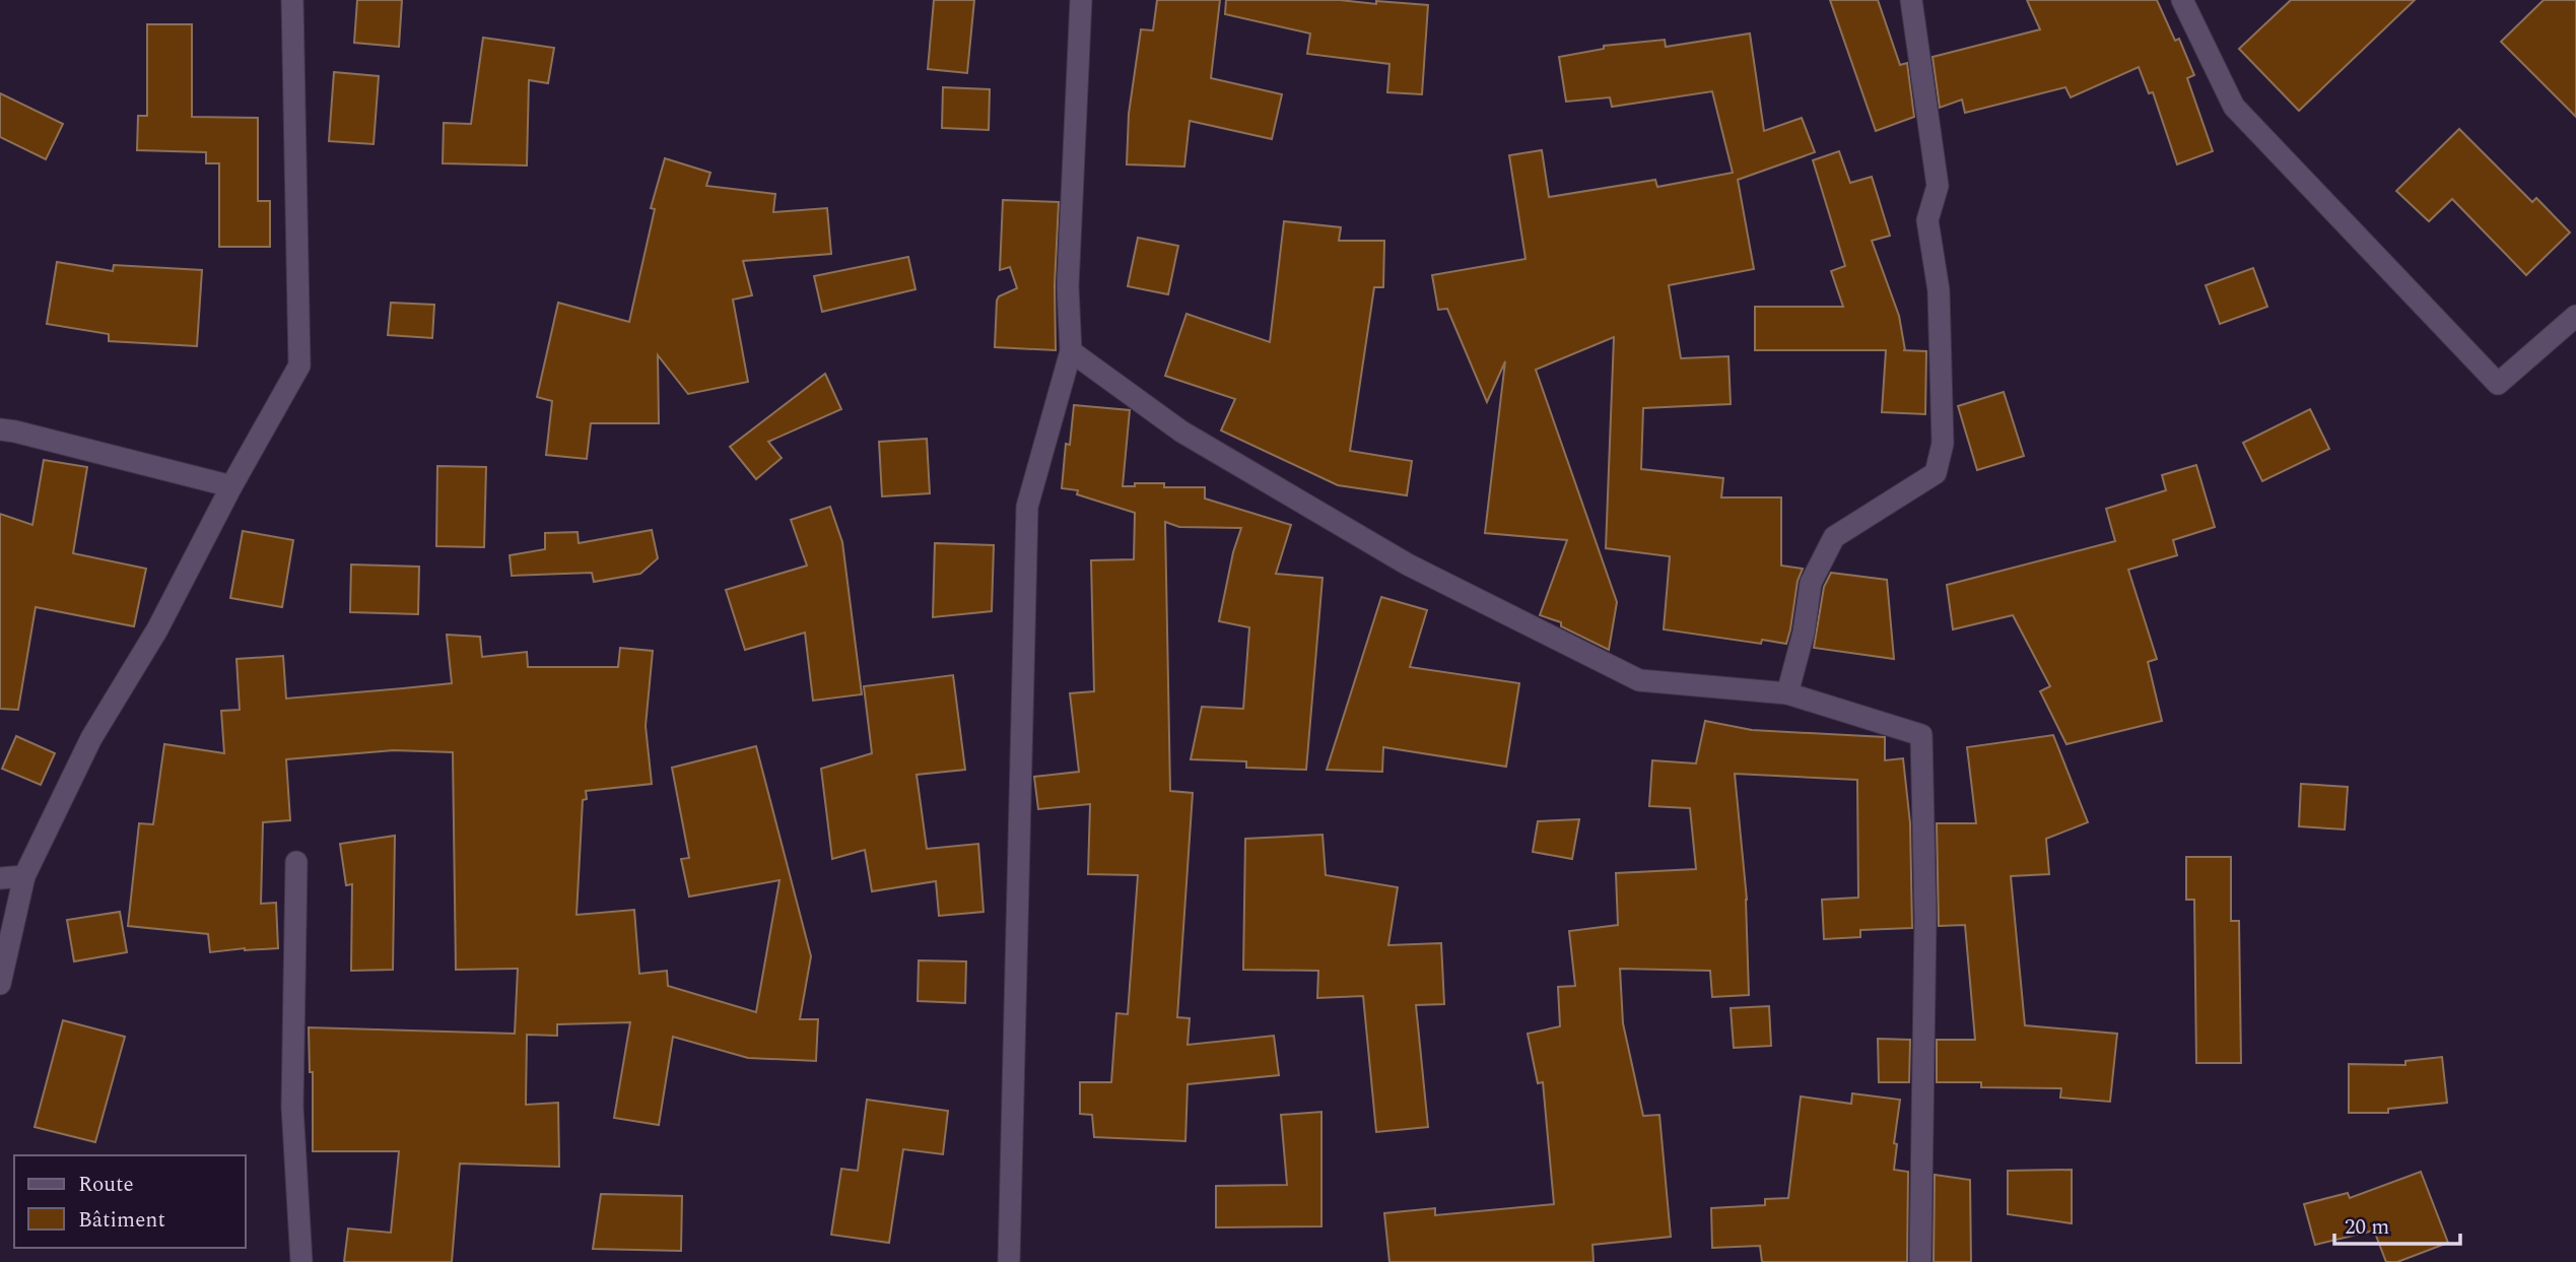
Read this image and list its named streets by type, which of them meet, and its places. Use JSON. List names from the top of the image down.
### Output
{
  "legend": ["Route", "Bâtiment"],
  "scale_bar": "20 m"
}
